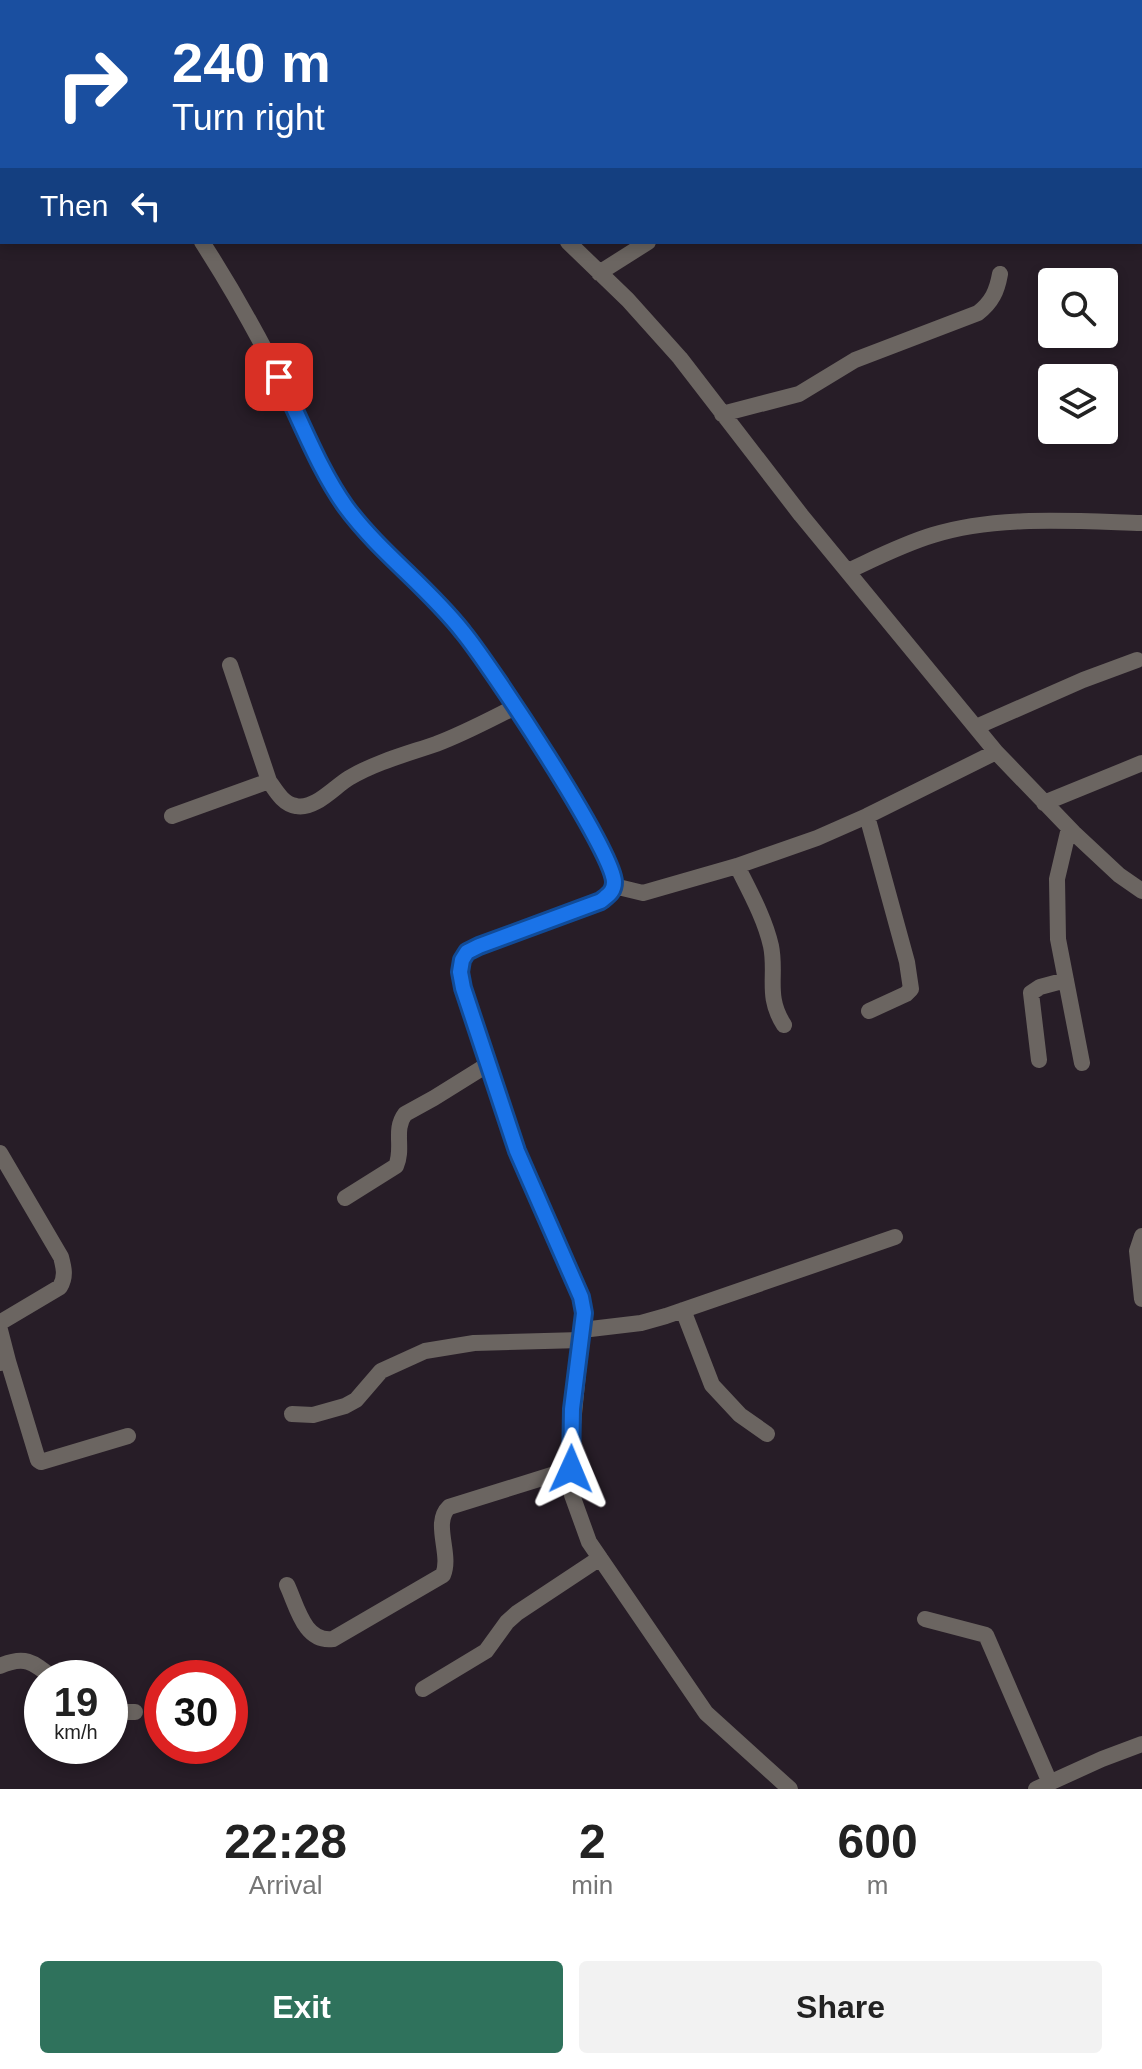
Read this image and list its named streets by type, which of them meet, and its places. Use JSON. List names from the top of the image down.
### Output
{
  "page": {
    "turn": ["240 m", "Turn right"],
    "then": "Then",
    "speed": "19 km/h",
    "limit": "30",
    "eta": [
      "22:28",
      "Arrival",
      "2",
      "min",
      "600",
      "m"
    ],
    "buttons": ["Exit", "Share"]
  }
}
